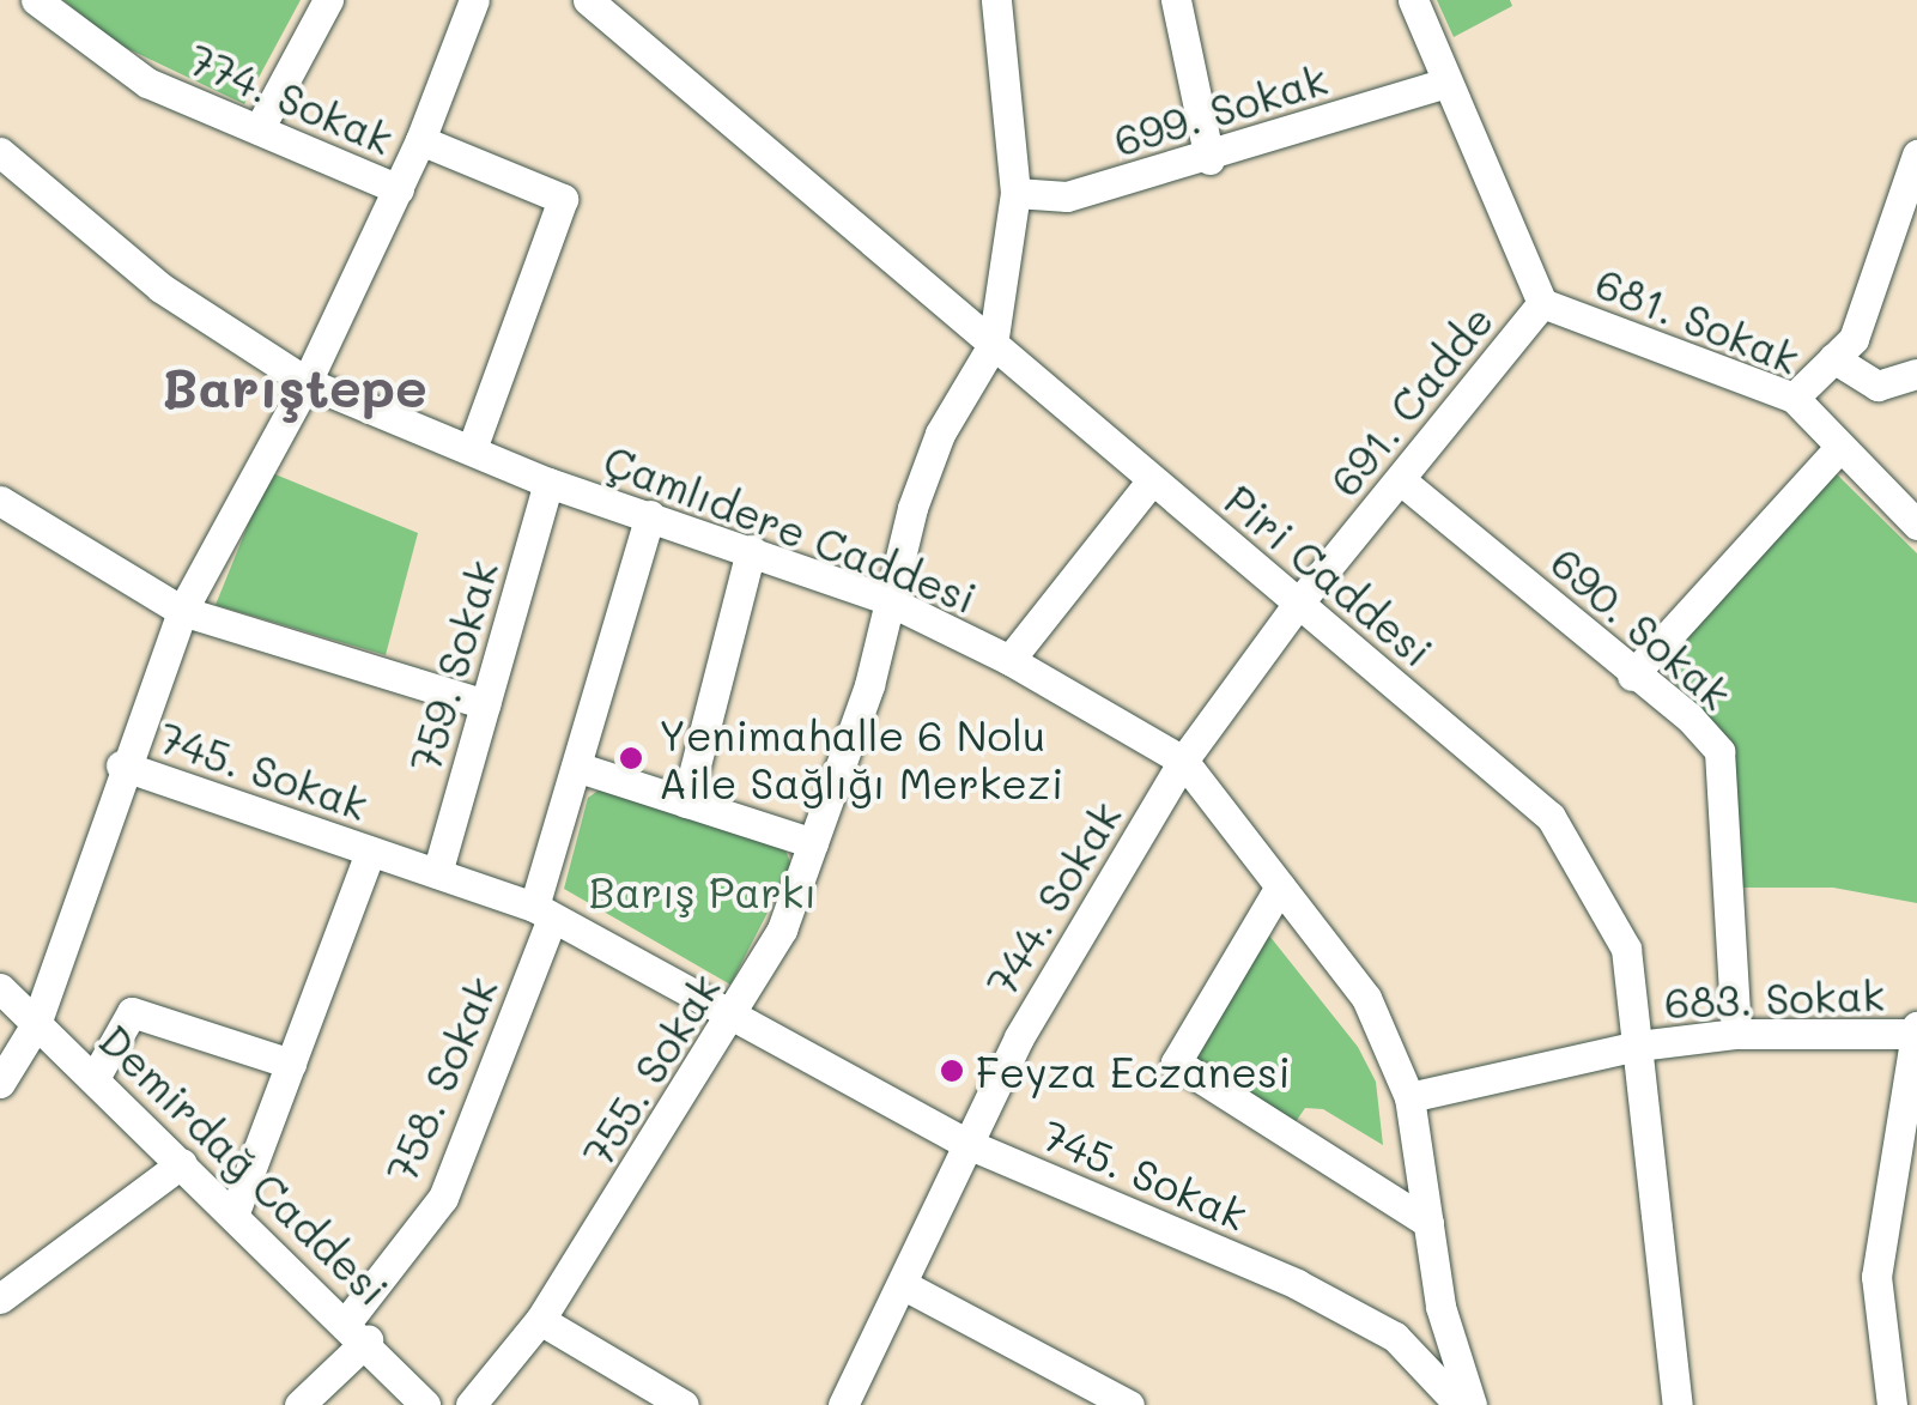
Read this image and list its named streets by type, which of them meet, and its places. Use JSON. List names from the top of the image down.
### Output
{
  "streets": {
    "street": [
      "774. Sokak",
      "699. Sokak",
      "681. Sokak",
      "691. Cadde",
      "Çamlıdere Caddesi",
      "Piri Caddesi",
      "690. Sokak",
      "759. Sokak",
      "745. Sokak",
      "744. Sokak",
      "683. Sokak",
      "755. Sokak",
      "758. Sokak",
      "Demirdağ Caddesi"
    ]
  },
  "crossings": [
    ["681. Sokak", "691. Cadde"],
    ["691. Cadde", "Çamlıdere Caddesi"],
    ["691. Cadde", "Piri Caddesi"],
    ["691. Cadde", "690. Sokak"],
    ["691. Cadde", "744. Sokak"],
    ["Çamlıdere Caddesi", "759. Sokak"],
    ["Çamlıdere Caddesi", "744. Sokak"],
    ["Çamlıdere Caddesi", "683. Sokak"],
    ["Çamlıdere Caddesi", "755. Sokak"],
    ["Çamlıdere Caddesi", "758. Sokak"],
    ["Piri Caddesi", "683. Sokak"],
    ["Piri Caddesi", "755. Sokak"],
    ["690. Sokak", "683. Sokak"],
    ["759. Sokak", "745. Sokak"],
    ["745. Sokak", "744. Sokak"],
    ["745. Sokak", "755. Sokak"],
    ["745. Sokak", "758. Sokak"],
    ["758. Sokak", "Demirdağ Caddesi"]
  ],
  "districts": ["Barıştepe"],
  "parks": ["Barış Parkı"],
  "places": ["Yenimahalle 6 Nolu Aile Sağlığı Merkezi", "Feyza Eczanesi"]
}
